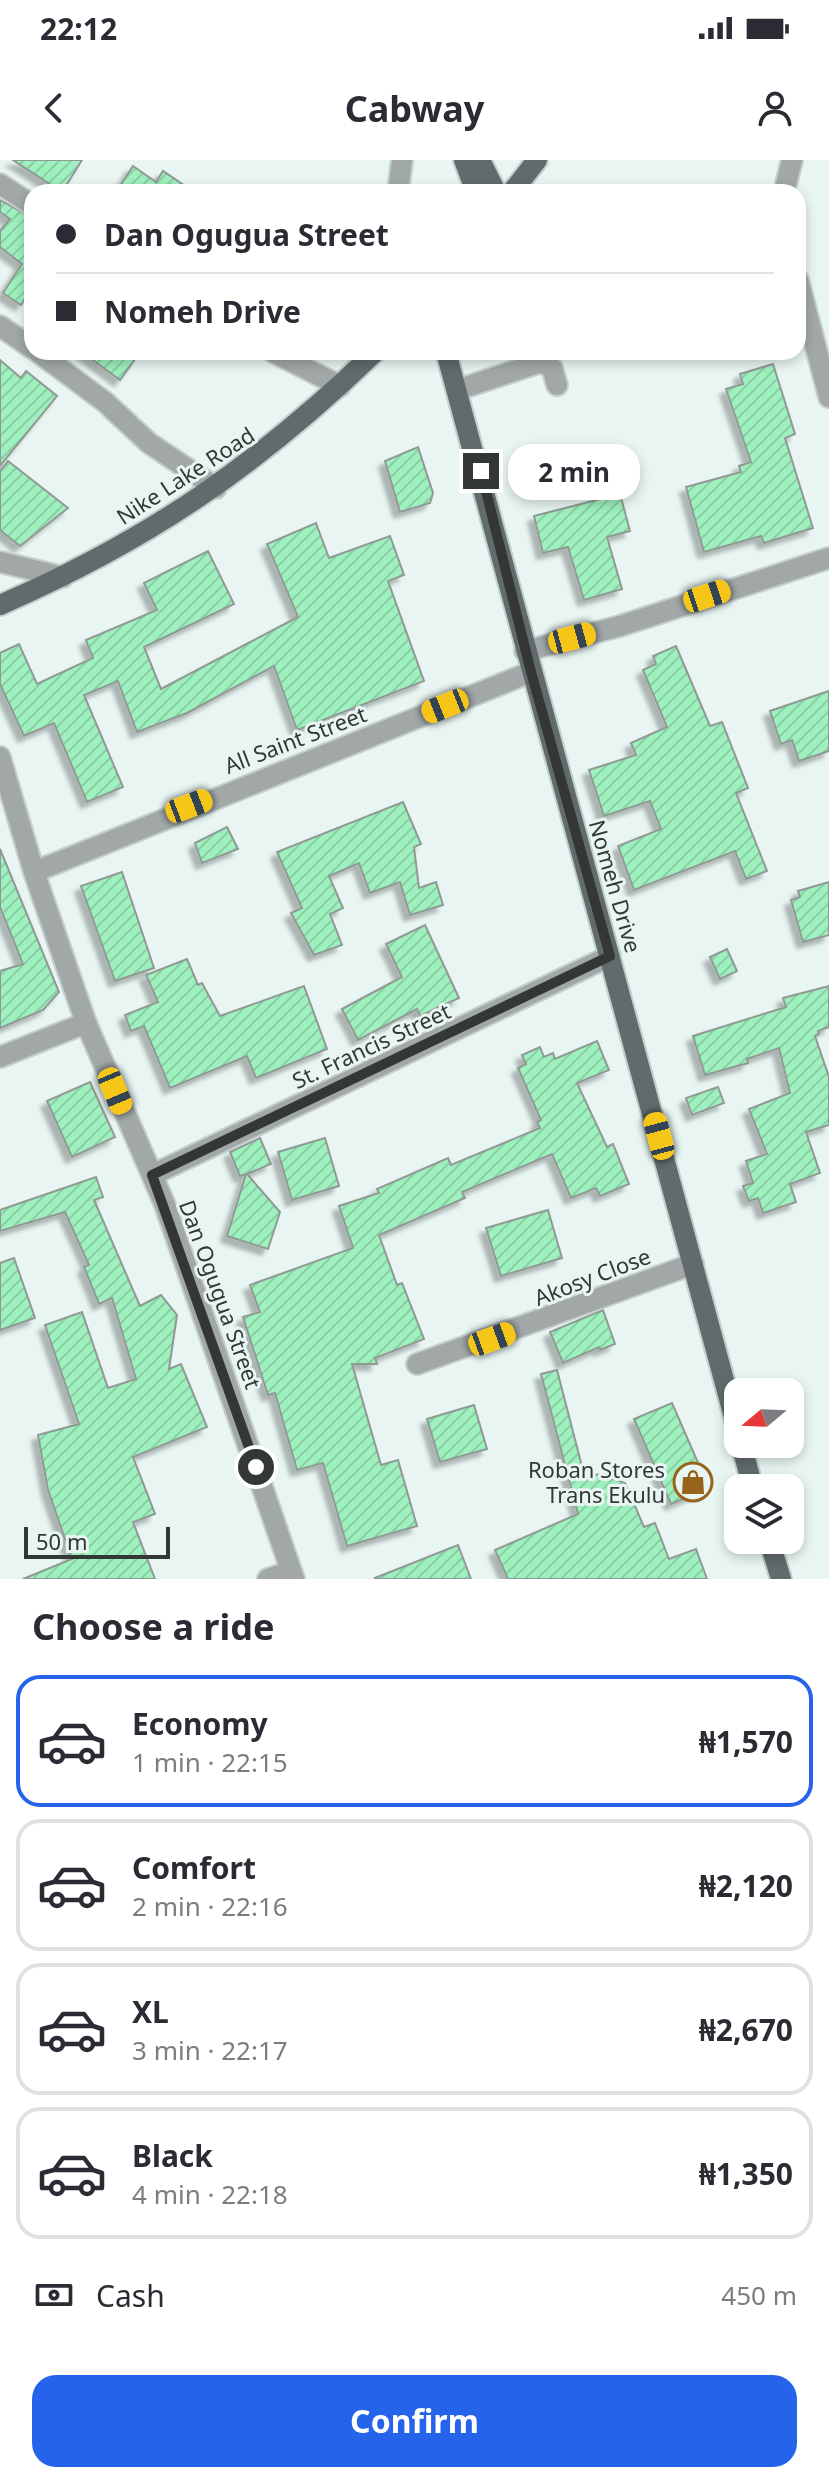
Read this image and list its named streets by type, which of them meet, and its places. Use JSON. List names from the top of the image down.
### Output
{
  "streets": {
    "main road": ["Nike Lake Road", "Nomeh Drive"],
    "street": [
      "All Saint Street",
      "St. Francis Street",
      "Akosy Close",
      "Dan Ogugua Street"
    ]
  },
  "crossings": [
    ["All Saint Street", "Nomeh Drive"],
    ["All Saint Street", "Dan Ogugua Street"],
    ["Nomeh Drive", "St. Francis Street"],
    ["Nomeh Drive", "Akosy Close"],
    ["St. Francis Street", "Dan Ogugua Street"]
  ],
  "places": {
    "shop": ["Roban Stores Trans Ekulu"]
  },
  "scale_bar": "50 m",
  "north": "left",
  "page": {
    "status": "22:12",
    "header": "Cabway",
    "banner": ["Dan Ogugua Street", "Nomeh Drive"],
    "bubble": "2 min",
    "scale": "50 m",
    "heading": "Choose a ride",
    "list": [
      {
        "name": "Economy",
        "note": "1 min · 22:15",
        "value": "₦1,570"
      },
      {
        "name": "Comfort",
        "note": "2 min · 22:16",
        "value": "₦2,120"
      },
      {
        "name": "XL",
        "note": "3 min · 22:17",
        "value": "₦2,670"
      },
      {
        "name": "Black",
        "note": "4 min · 22:18",
        "value": "₦1,350"
      }
    ],
    "pay": ["Cash", "450 m"],
    "buttons": "Confirm"
  }
}
